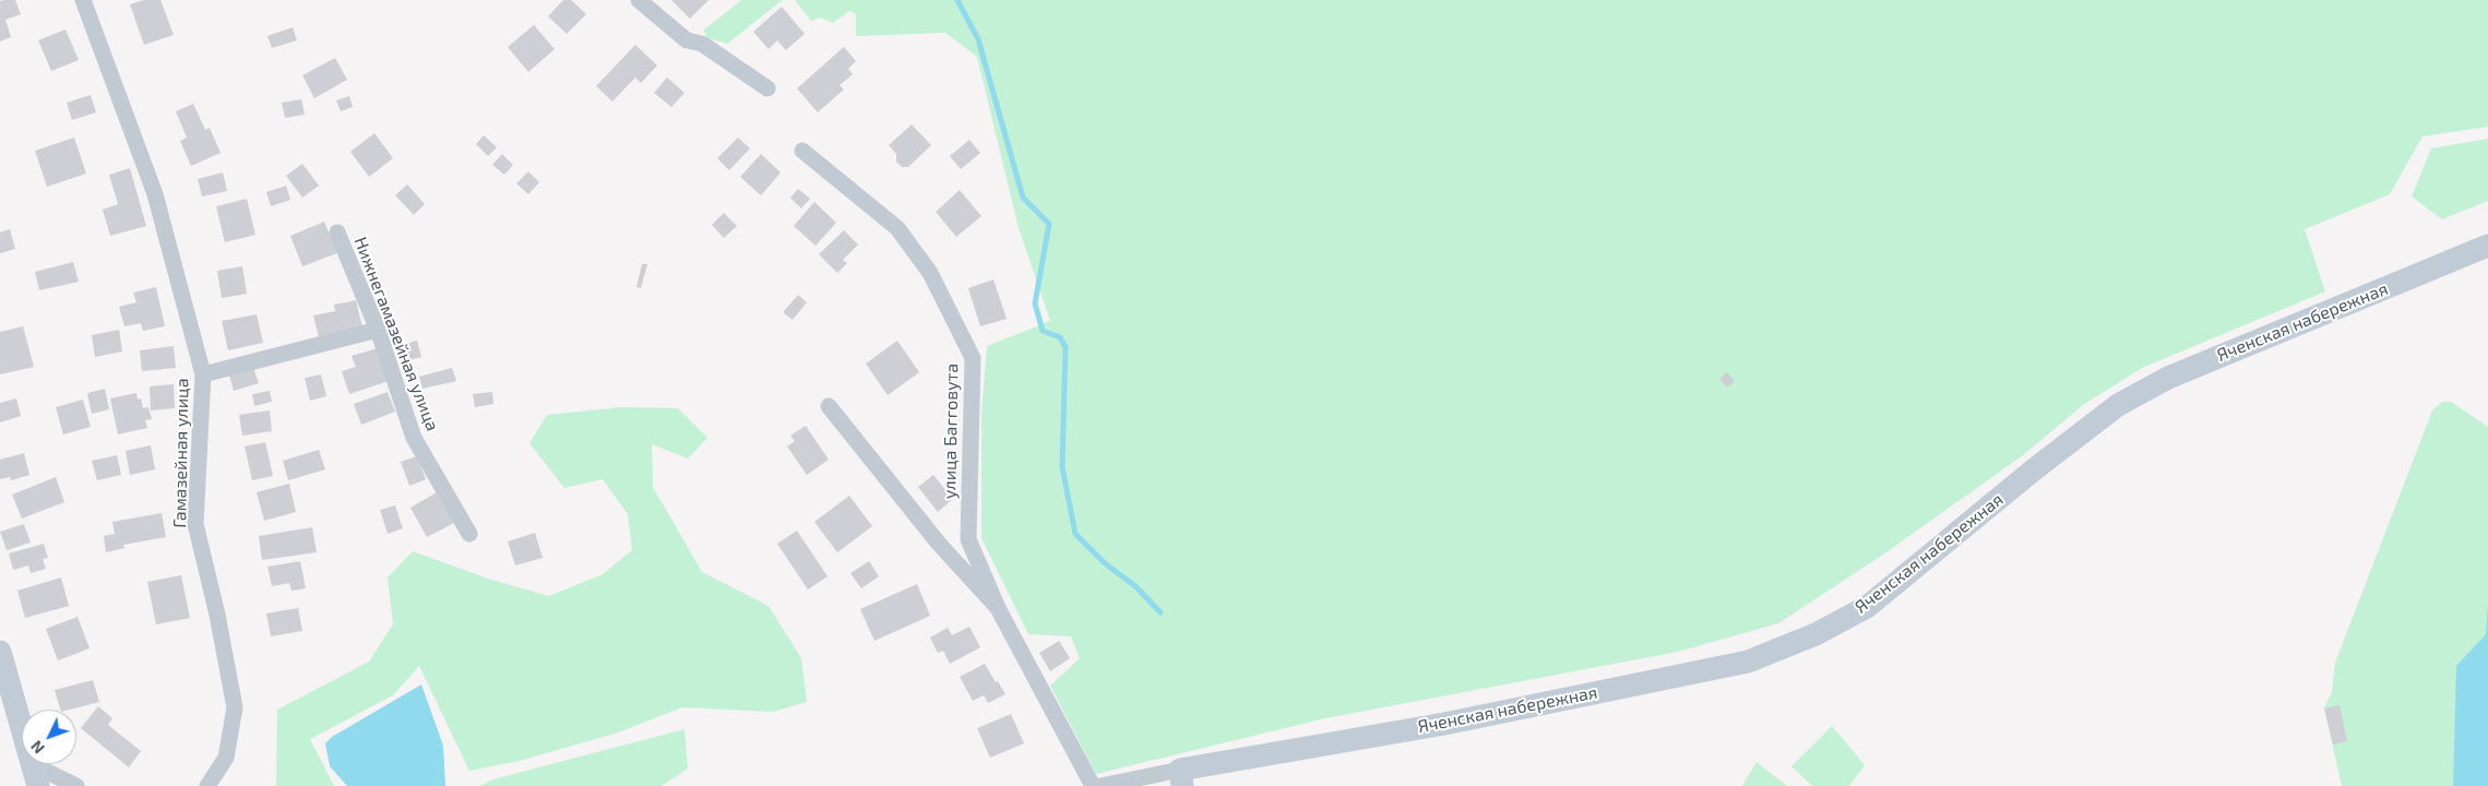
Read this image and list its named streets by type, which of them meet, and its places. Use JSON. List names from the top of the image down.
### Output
{
  "streets": {
    "street": [
      "Яченская набережная",
      "Нижнегамазейная улица",
      "улица Багговута",
      "Гамазейная улица"
    ]
  },
  "north": "bottom left"
}
